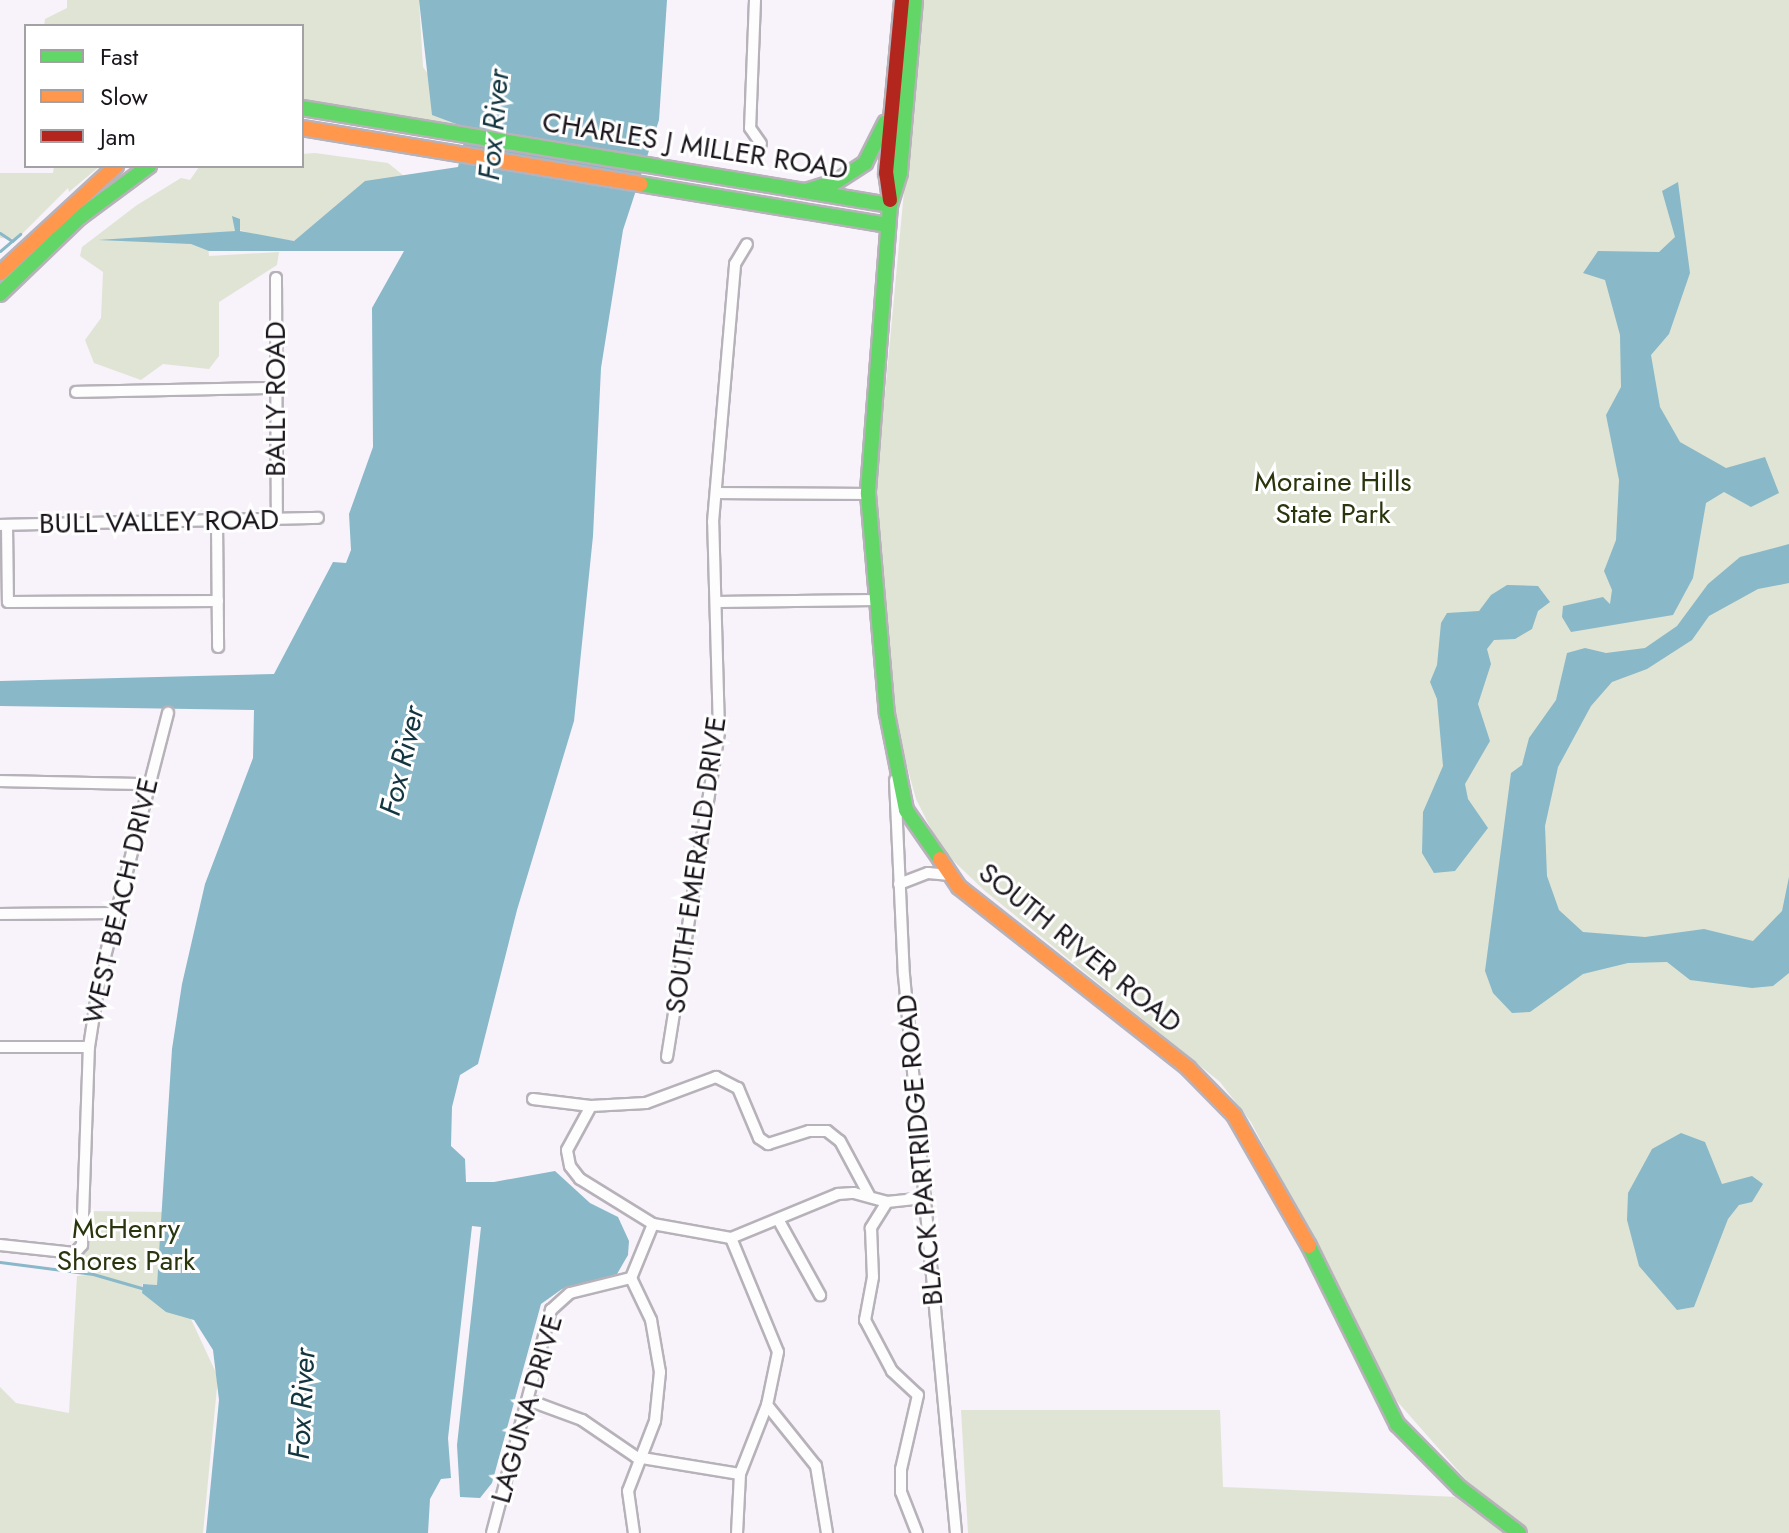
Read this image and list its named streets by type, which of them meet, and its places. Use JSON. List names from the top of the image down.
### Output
{
  "streets": {
    "street": [
      "CHARLES J MILLER ROAD",
      "BALLY ROAD",
      "BULL VALLEY ROAD",
      "SOUTH EMERALD DRIVE",
      "WEST BEACH DRIVE",
      "SOUTH RIVER ROAD",
      "BLACK PARTRIDGE ROAD",
      "LAGUNA DRIVE"
    ]
  },
  "crossings": [
    ["CHARLES J MILLER ROAD", "SOUTH RIVER ROAD"],
    ["BALLY ROAD", "BULL VALLEY ROAD"],
    ["SOUTH RIVER ROAD", "BLACK PARTRIDGE ROAD"]
  ],
  "water": ["Fox River"],
  "parks": ["Moraine Hills State Park", "McHenry Shores Park"],
  "legend": ["Fast", "Slow", "Jam"]
}
